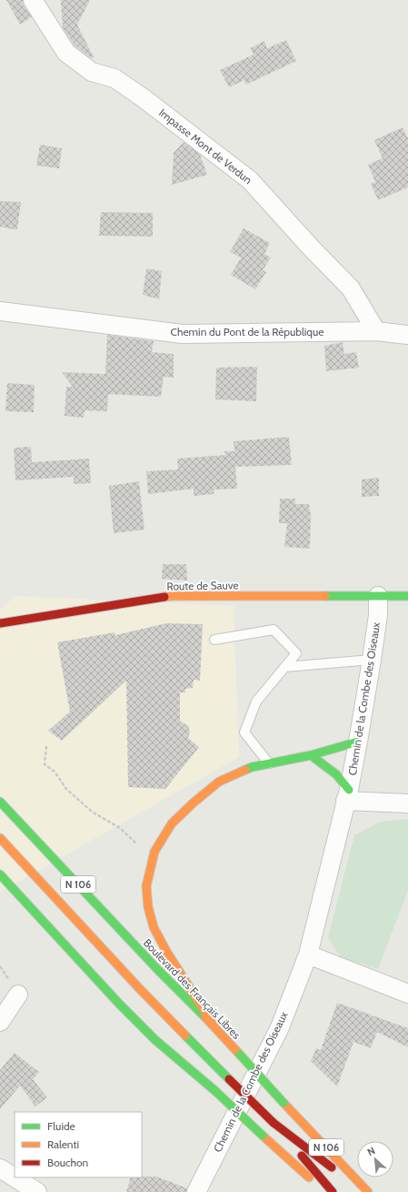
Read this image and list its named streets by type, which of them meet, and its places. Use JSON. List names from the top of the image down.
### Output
{
  "streets": {
    "main road": ["Route de Sauve", "N 106", "Boulevard des Français Libres"],
    "street": ["Impasse Mont de Verdun", "Chemin du Pont de la République", "Chemin de la Combe des Oiseaux"]
  },
  "crossings": [
    ["Impasse Mont de Verdun", "Chemin du Pont de la République"],
    ["Route de Sauve", "Chemin de la Combe des Oiseaux"]
  ],
  "legend": ["Fluide", "Ralenti", "Bouchon"],
  "north": "top left"
}
